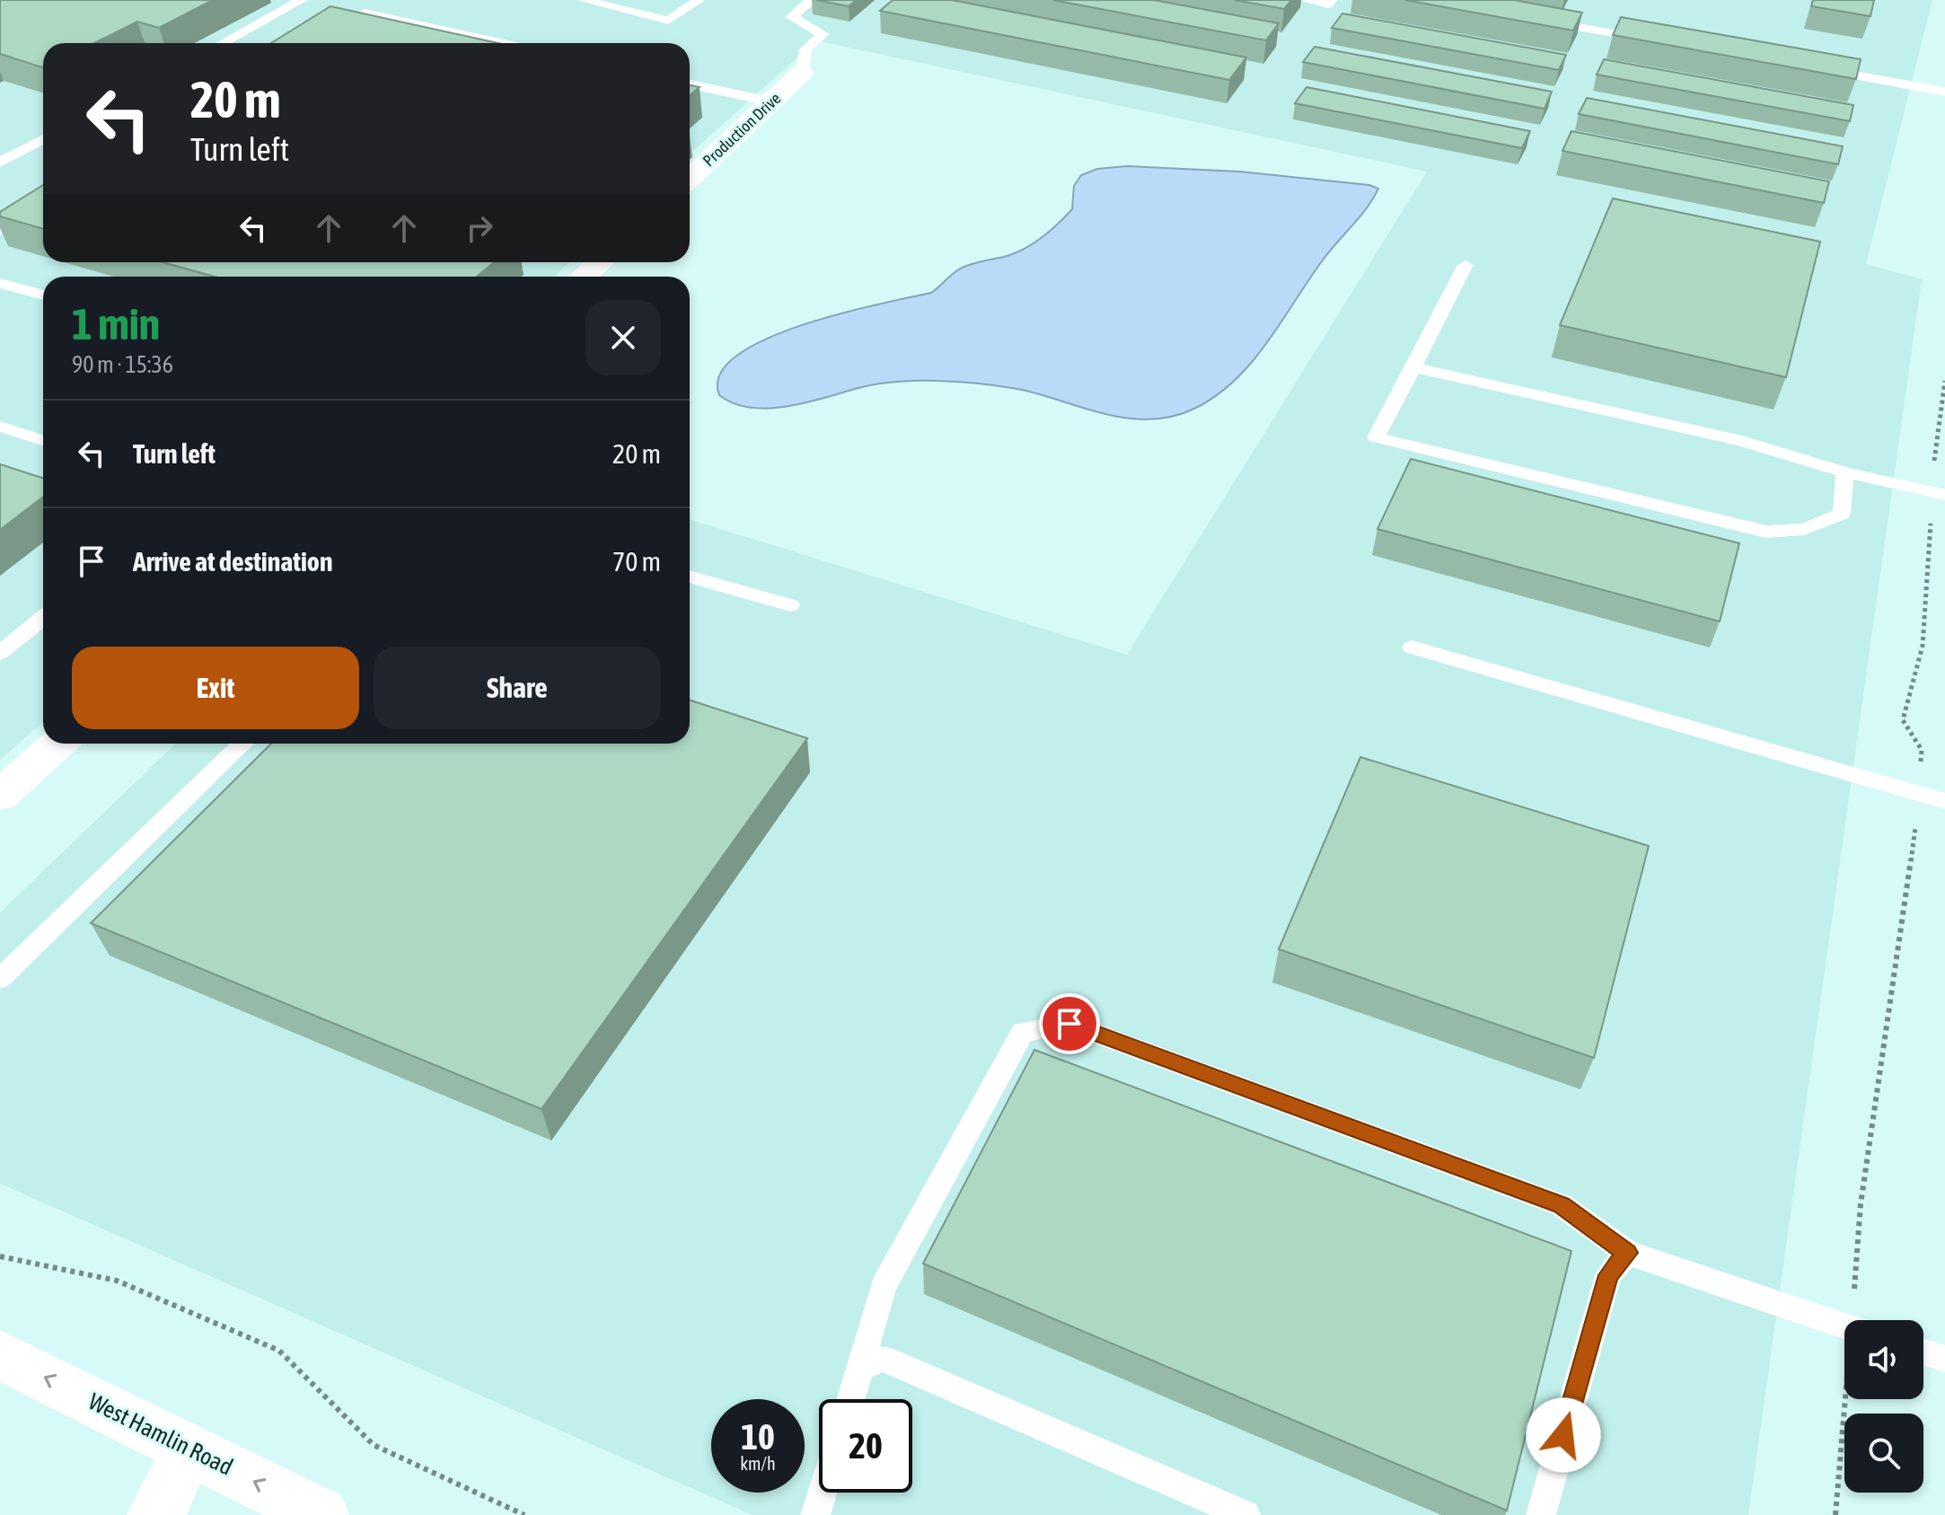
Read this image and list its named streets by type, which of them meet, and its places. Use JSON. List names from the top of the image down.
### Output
{
  "streets": {
    "street": ["Production Drive", "West Hamlin Road"]
  },
  "one_way": ["West Hamlin Road"],
  "page": {
    "turn": ["20 m", "Turn left"],
    "heading": ["1 min", "90 m · 15:36"],
    "list": [
      {
        "name": "Turn left",
        "value": "20 m"
      },
      {
        "name": "Arrive at destination",
        "value": "70 m"
      }
    ],
    "buttons": ["Exit", "Share"],
    "speed": "10 km/h",
    "limit": "20"
  }
}
